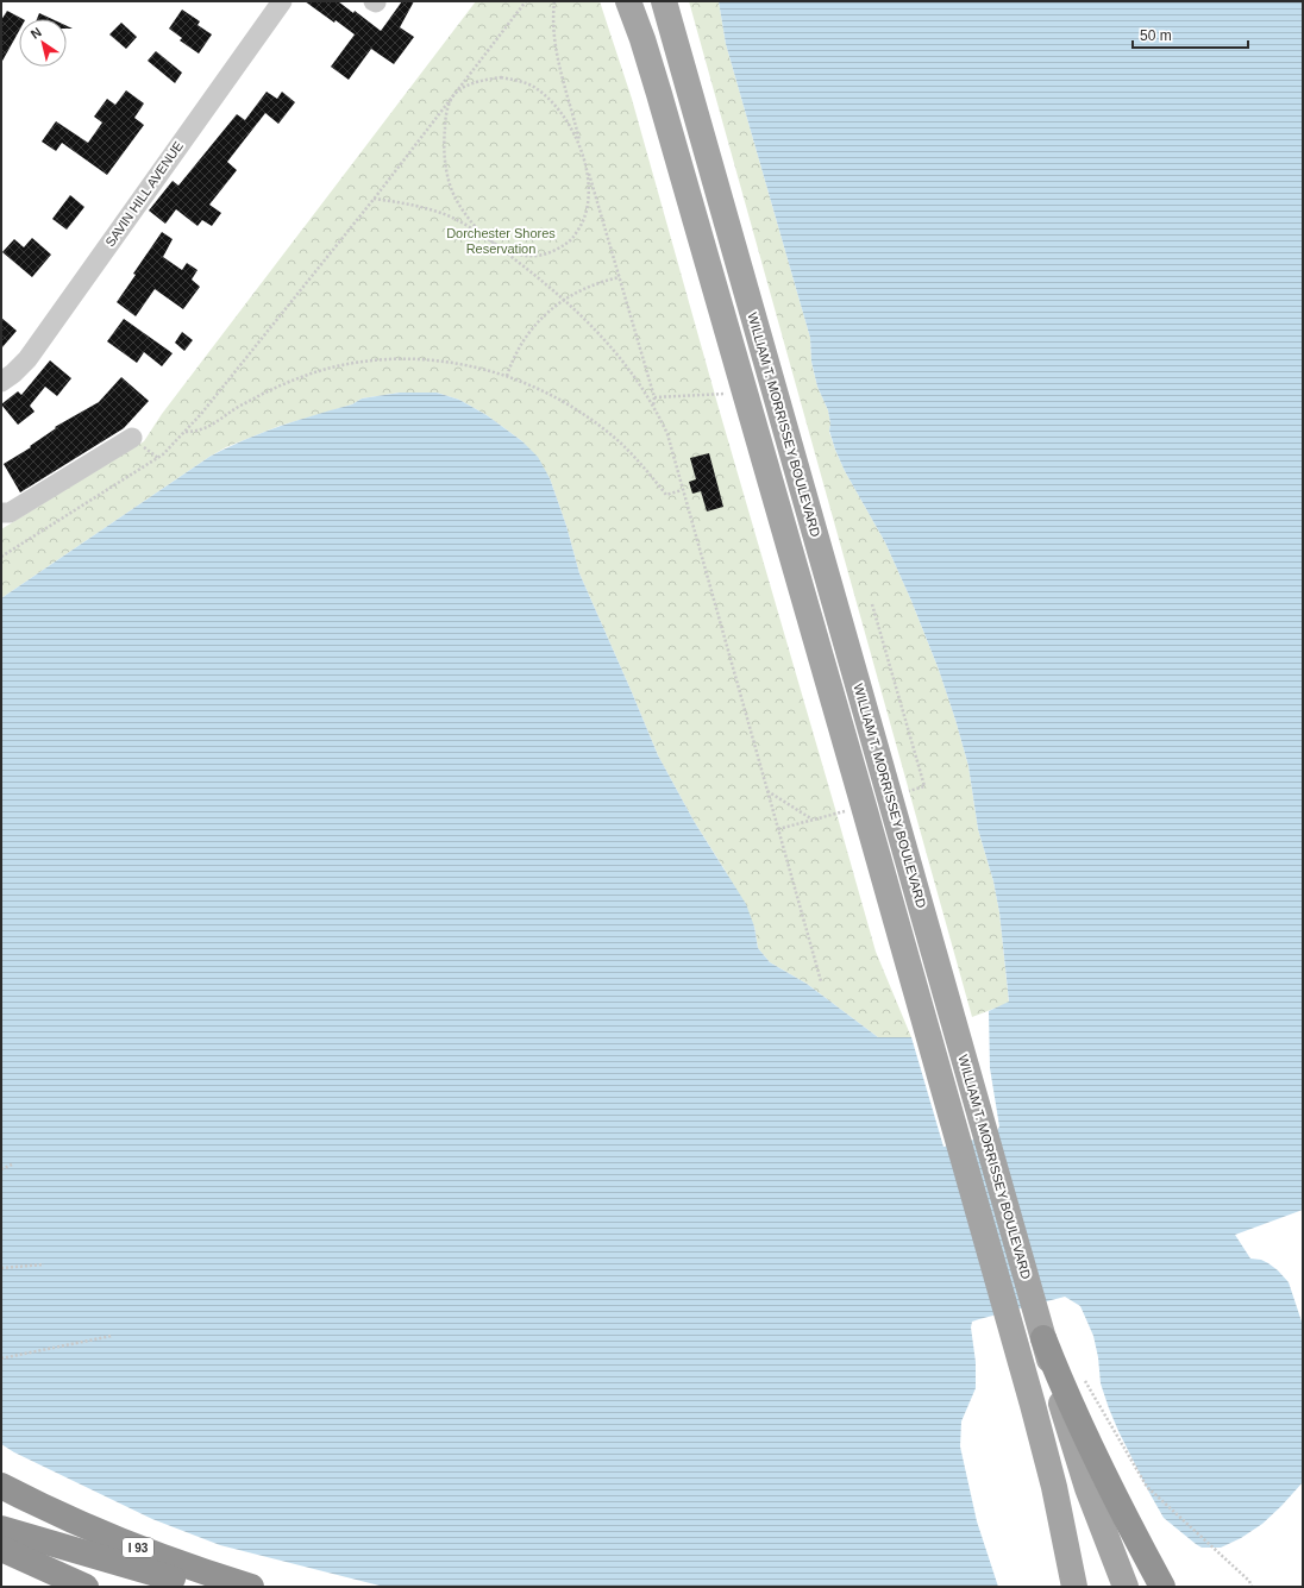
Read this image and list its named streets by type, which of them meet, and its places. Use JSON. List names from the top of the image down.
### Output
{
  "streets": {
    "highway": ["I 93"],
    "main road": ["WILLIAM T. MORRISSEY BOULEVARD"],
    "street": ["SAVIN HILL AVENUE"]
  },
  "parks": ["Dorchester Shores Reservation"],
  "scale_bar": "50 m",
  "north": "top left"
}
